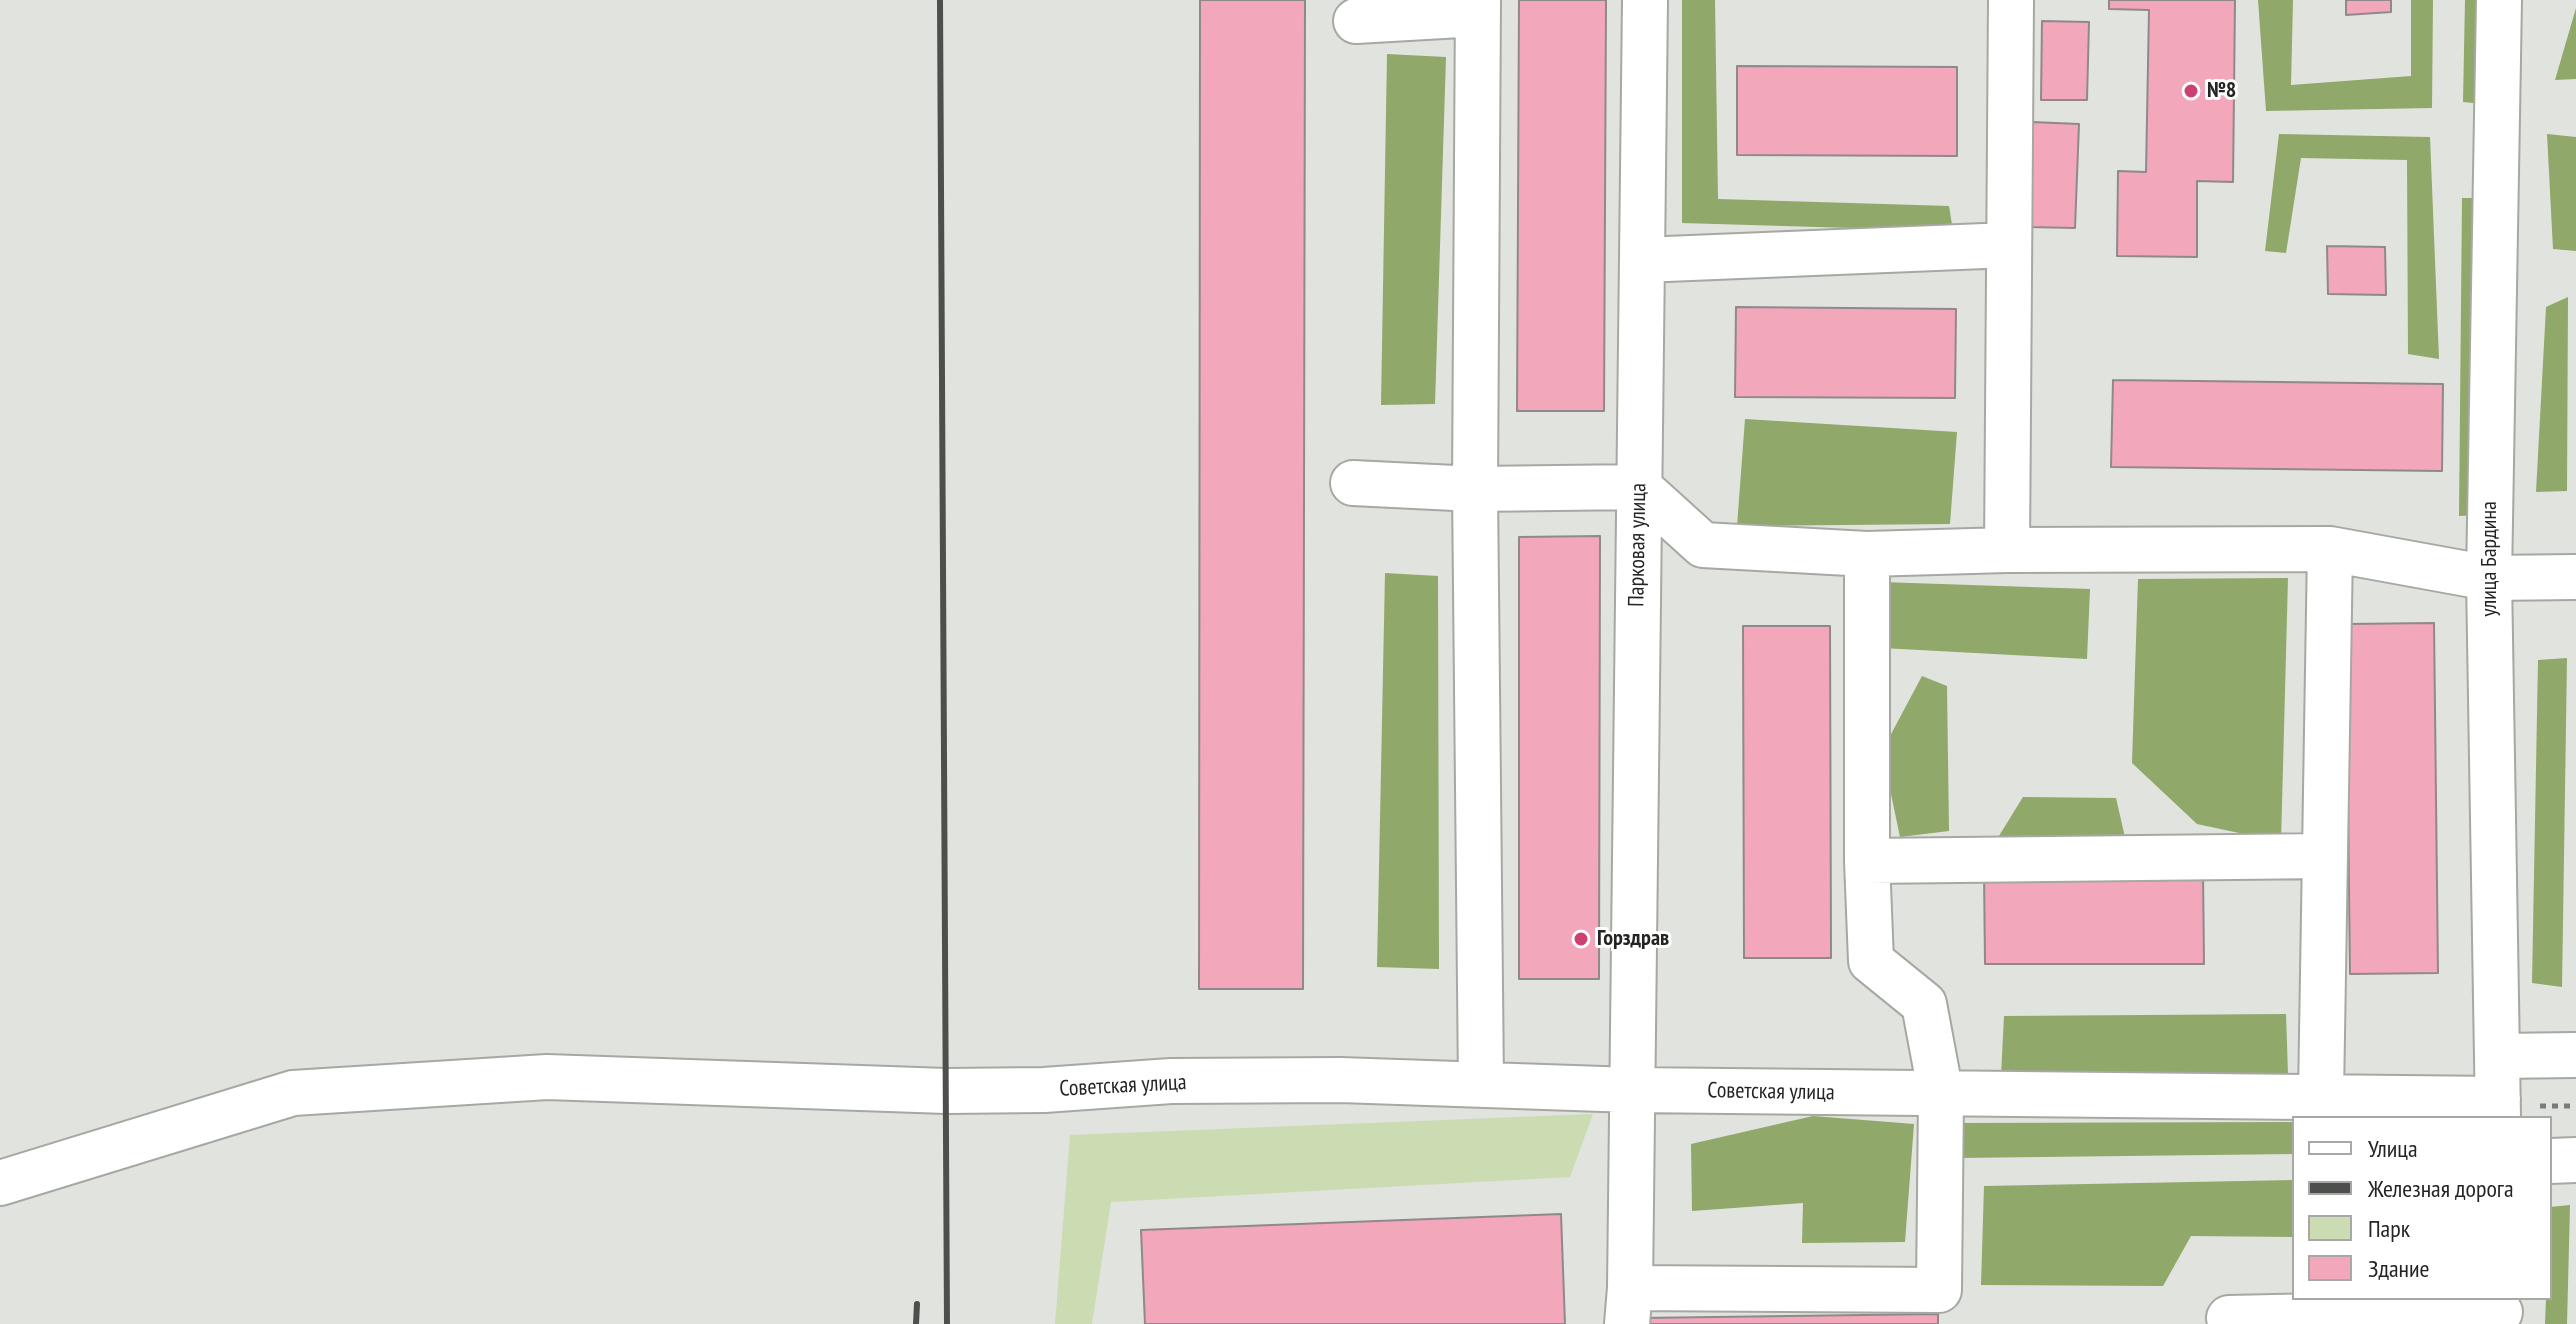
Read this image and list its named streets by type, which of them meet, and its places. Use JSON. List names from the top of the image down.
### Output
{
  "streets": {
    "street": ["Парковая улица", "улица Бардина", "Советская улица"]
  },
  "crossings": [
    ["Парковая улица", "Советская улица"],
    ["улица Бардина", "Советская улица"]
  ],
  "places": ["№8", "Горздрав"],
  "legend": [
    "Улица",
    "Железная дорога",
    "Парк",
    "Здание"
  ]
}
